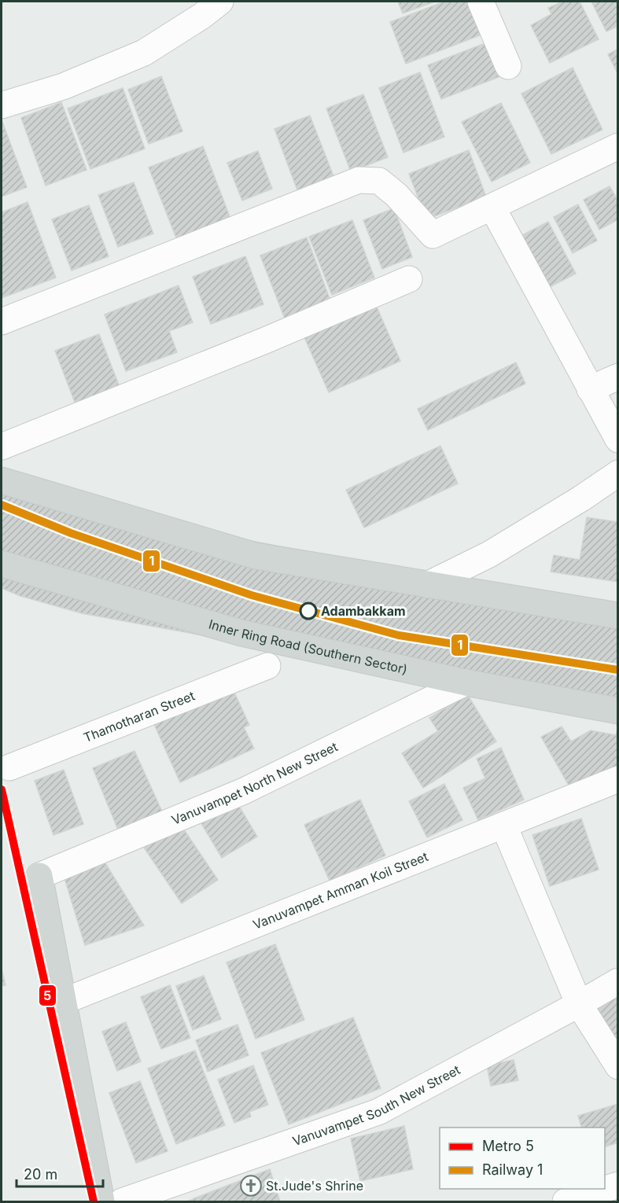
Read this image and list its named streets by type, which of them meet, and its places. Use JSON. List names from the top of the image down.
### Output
{
  "streets": {
    "main road": ["Inner Ring Road (Southern Sector)"],
    "street": [
      "Thamotharan Street",
      "Vanuvampet North New Street",
      "Vanuvampet Amman Koil Street",
      "Vanuvampet South New Street"
    ]
  },
  "crossings": [
    ["Inner Ring Road (Southern Sector)", "Vanuvampet North New Street"]
  ],
  "places": {
    "other": ["Adambakkam"],
    "church": ["St.Jude's Shrine"]
  },
  "lines": ["rail line 1", "metro line 5"],
  "legend": ["Metro 5", "Railway 1"],
  "scale_bar": "20 m"
}
